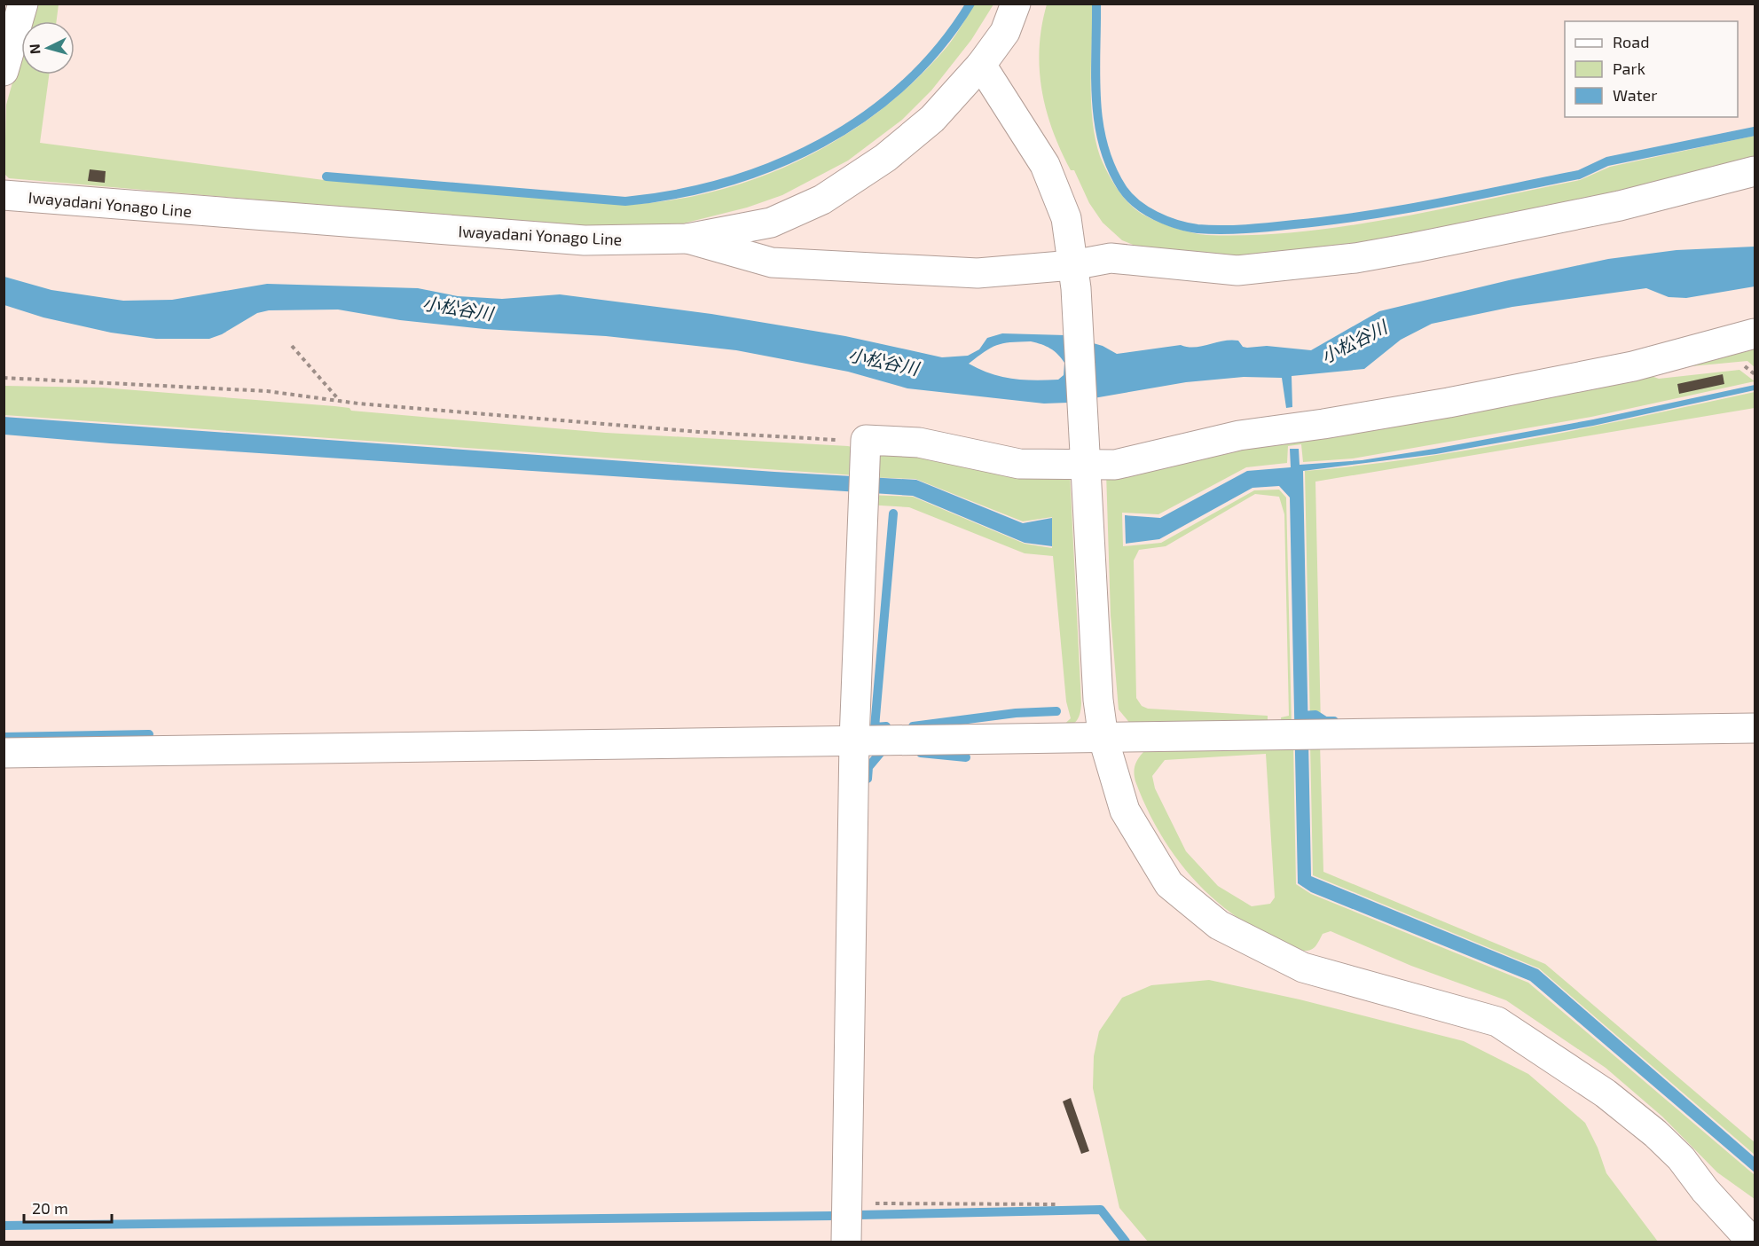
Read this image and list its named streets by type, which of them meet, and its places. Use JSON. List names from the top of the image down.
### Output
{
  "streets": {
    "street": ["Iwayadani Yonago Line"]
  },
  "water": ["小松谷川"],
  "legend": ["Road", "Park", "Water"],
  "scale_bar": "20 m",
  "north": "left"
}
